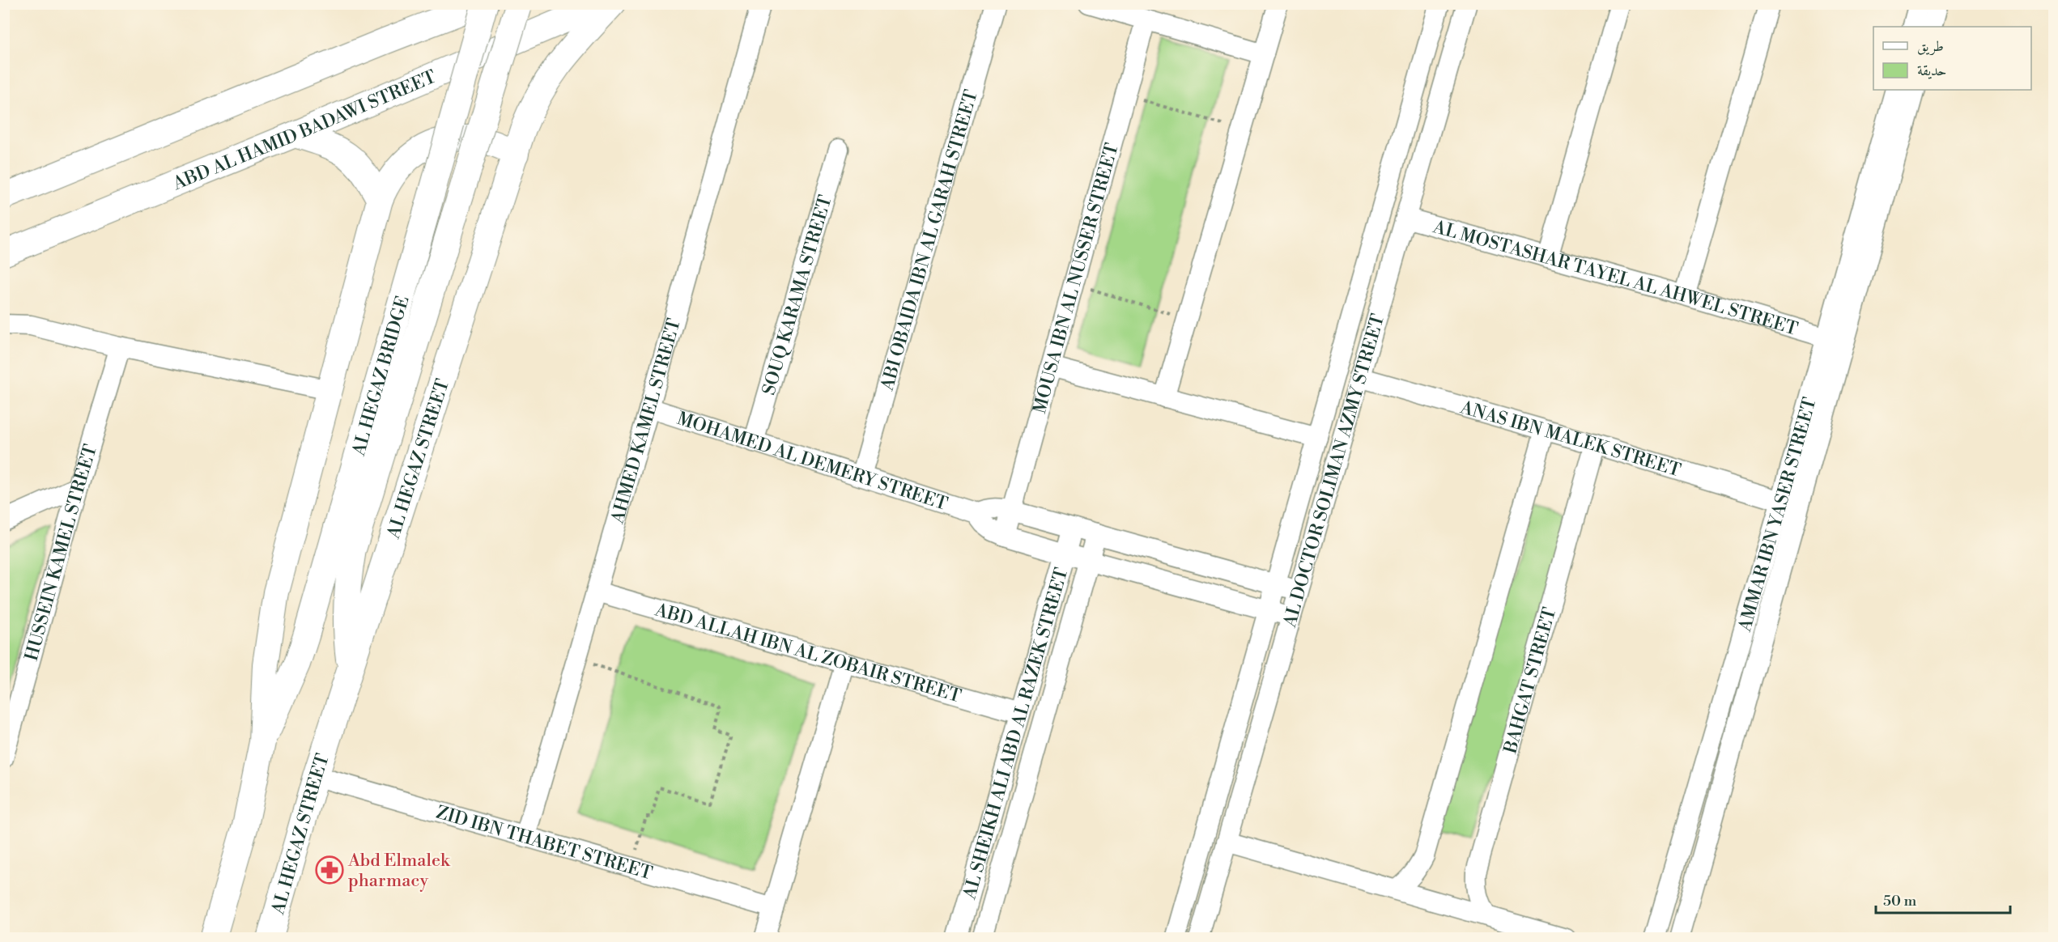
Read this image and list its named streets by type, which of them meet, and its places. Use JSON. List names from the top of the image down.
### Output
{
  "streets": {
    "main road": ["ABD AL HAMID BADAWI STREET", "AL HEGAZ BRIDGE", "AL HEGAZ STREET"],
    "street": [
      "ABI OBAIDA IBN AL GARAH STREET",
      "MOUSA IBN AL NUSSER STREET",
      "AL MOSTASHAR TAYEL AL AHWEL STREET",
      "SOUQ KARAMA STREET",
      "AHMED KAMEL STREET",
      "ANAS IBN MALEK STREET",
      "MOHAMED AL DEMERY STREET",
      "AL DOCTOR SOLIMAN AZMY STREET",
      "AMMAR IBN YASER STREET",
      "HUSSEIN KAMEL STREET",
      "ABD ALLAH IBN AL ZOBAIR STREET",
      "BAHGAT STREET",
      "AL SHEIKH ALI ABD AL RAZEK STREET",
      "ZID IBN THABET STREET"
    ]
  },
  "crossings": [
    ["ABI OBAIDA IBN AL GARAH STREET", "MOHAMED AL DEMERY STREET"],
    ["MOUSA IBN AL NUSSER STREET", "MOHAMED AL DEMERY STREET"],
    ["AL MOSTASHAR TAYEL AL AHWEL STREET", "AL DOCTOR SOLIMAN AZMY STREET"],
    ["AL MOSTASHAR TAYEL AL AHWEL STREET", "AMMAR IBN YASER STREET"],
    ["SOUQ KARAMA STREET", "MOHAMED AL DEMERY STREET"],
    ["AL HEGAZ BRIDGE", "AL HEGAZ STREET"],
    ["AHMED KAMEL STREET", "MOHAMED AL DEMERY STREET"],
    ["AHMED KAMEL STREET", "ABD ALLAH IBN AL ZOBAIR STREET"],
    ["AHMED KAMEL STREET", "ZID IBN THABET STREET"],
    ["ANAS IBN MALEK STREET", "AL DOCTOR SOLIMAN AZMY STREET"],
    ["ANAS IBN MALEK STREET", "AMMAR IBN YASER STREET"],
    ["ANAS IBN MALEK STREET", "BAHGAT STREET"],
    ["AL HEGAZ STREET", "ZID IBN THABET STREET"],
    ["MOHAMED AL DEMERY STREET", "AL DOCTOR SOLIMAN AZMY STREET"],
    ["MOHAMED AL DEMERY STREET", "AL SHEIKH ALI ABD AL RAZEK STREET"],
    ["ABD ALLAH IBN AL ZOBAIR STREET", "AL SHEIKH ALI ABD AL RAZEK STREET"]
  ],
  "places": {
    "pharmacy": ["Abd Elmalek pharmacy"]
  },
  "legend": ["طريق", "حديقة"],
  "scale_bar": "50 m"
}
